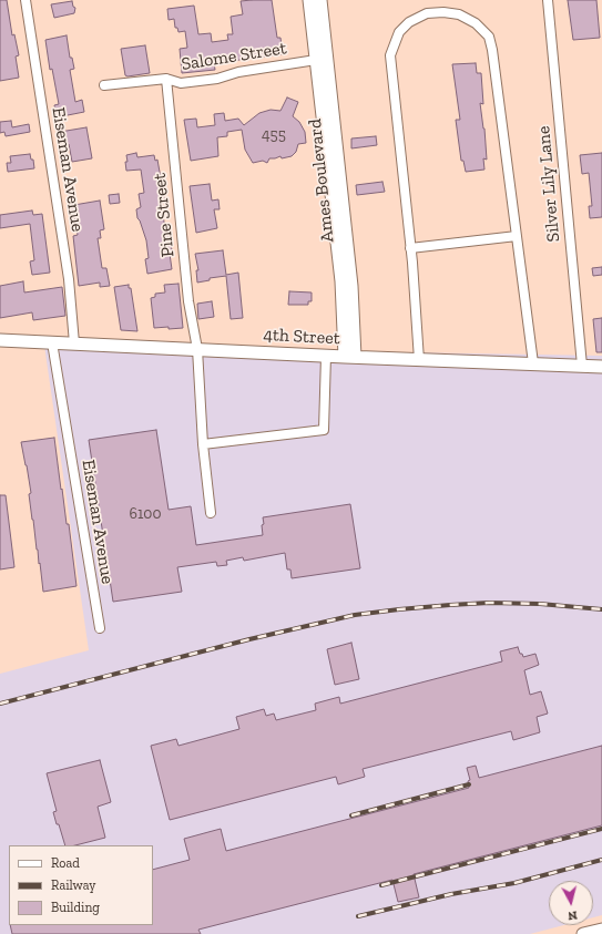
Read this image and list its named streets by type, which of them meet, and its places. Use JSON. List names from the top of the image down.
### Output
{
  "streets": {
    "street": [
      "Salome Street",
      "Eiseman Avenue",
      "Ames Boulevard",
      "Silver Lily Lane",
      "Pine Street",
      "4th Street"
    ]
  },
  "crossings": [
    ["Salome Street", "Ames Boulevard"],
    ["Salome Street", "Pine Street"],
    ["Eiseman Avenue", "4th Street"],
    ["Ames Boulevard", "4th Street"],
    ["Silver Lily Lane", "4th Street"],
    ["Pine Street", "4th Street"]
  ],
  "house_numbers": ["455", "6100"],
  "legend": ["Road", "Railway", "Building"],
  "north": "bottom"
}
